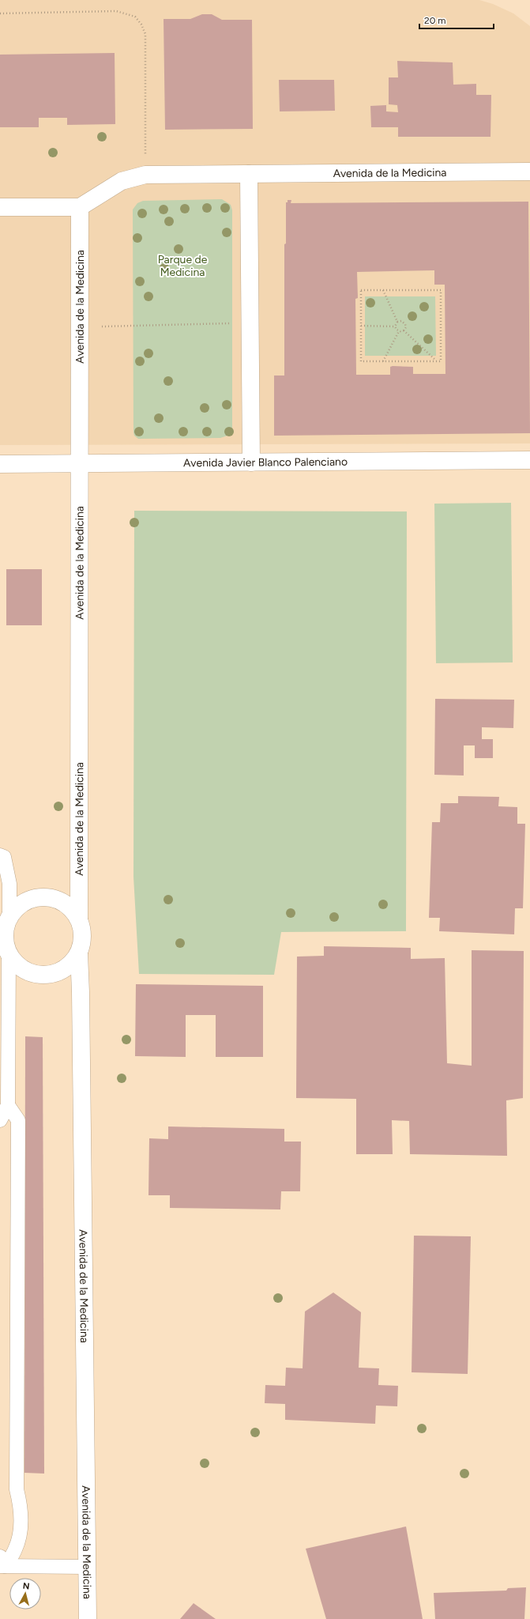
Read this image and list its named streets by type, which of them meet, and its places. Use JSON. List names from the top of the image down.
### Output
{
  "streets": {
    "street": ["Avenida de la Medicina", "Avenida Javier Blanco Palenciano"]
  },
  "crossings": [
    ["Avenida de la Medicina", "Avenida Javier Blanco Palenciano"]
  ],
  "parks": ["Parque de Medicina"],
  "scale_bar": "20 m",
  "north": "top"
}
